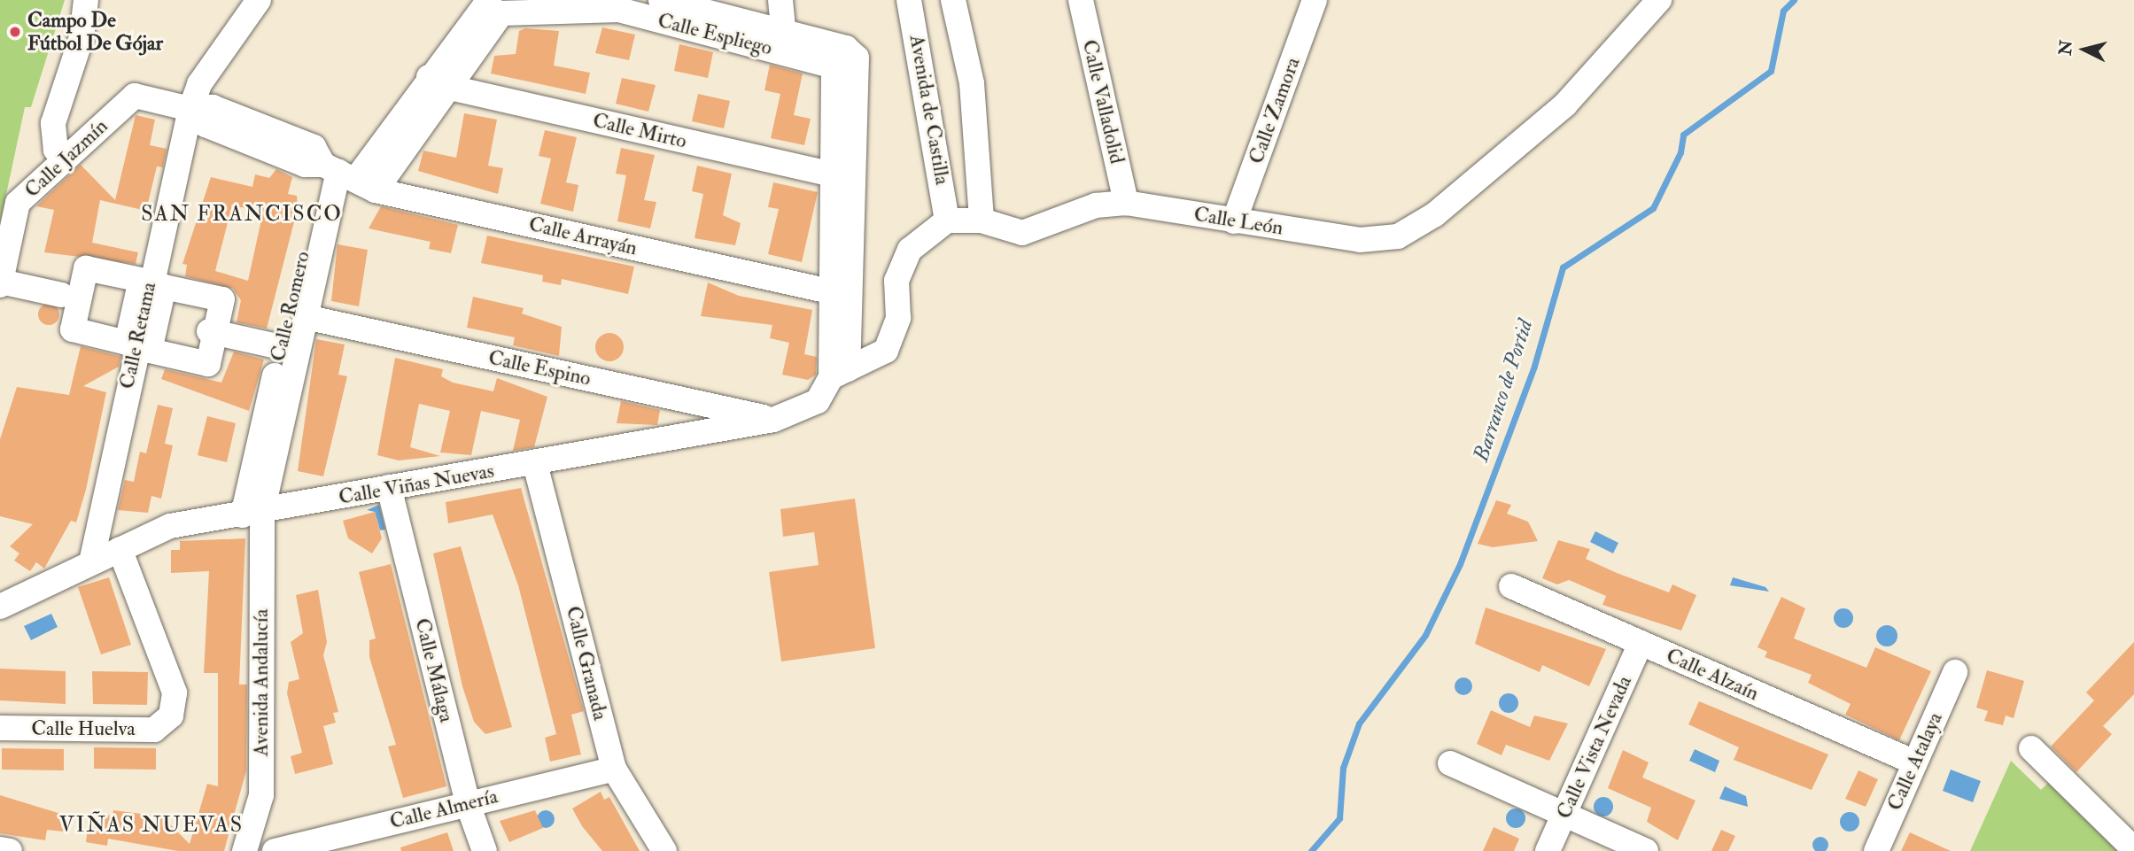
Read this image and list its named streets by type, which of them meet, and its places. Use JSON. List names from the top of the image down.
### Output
{
  "streets": {
    "street": [
      "Calle Espliego",
      "Calle Valladolid",
      "Avenida de Castilla",
      "Calle Zamora",
      "Calle Mirto",
      "Calle Jazmín",
      "Calle León",
      "Calle Arrayán",
      "Calle Romero",
      "Calle Retama",
      "Calle Espino",
      "Calle Viñas Nuevas",
      "Calle Granada",
      "Calle Málaga",
      "Calle Alzaín",
      "Avenida Andalucía",
      "Calle Huelva",
      "Calle Vista Nevada",
      "Calle Atalaya",
      "Calle Almería"
    ]
  },
  "crossings": [
    ["Calle Espliego", "Calle Mirto"],
    ["Calle Espliego", "Calle Jazmín"],
    ["Calle Espliego", "Calle Arrayán"],
    ["Calle Espliego", "Calle Romero"],
    ["Calle Valladolid", "Calle León"],
    ["Avenida de Castilla", "Calle León"],
    ["Calle Zamora", "Calle León"],
    ["Calle Jazmín", "Calle Arrayán"],
    ["Calle Jazmín", "Calle Romero"],
    ["Calle Jazmín", "Calle Retama"],
    ["Calle Arrayán", "Calle Romero"],
    ["Calle Romero", "Calle Espino"],
    ["Calle Romero", "Calle Viñas Nuevas"],
    ["Calle Romero", "Avenida Andalucía"],
    ["Calle Retama", "Calle Viñas Nuevas"],
    ["Calle Espino", "Calle Viñas Nuevas"],
    ["Calle Viñas Nuevas", "Calle Granada"],
    ["Calle Viñas Nuevas", "Calle Málaga"],
    ["Calle Viñas Nuevas", "Avenida Andalucía"],
    ["Calle Viñas Nuevas", "Calle Huelva"],
    ["Calle Granada", "Calle Almería"],
    ["Calle Málaga", "Calle Almería"],
    ["Calle Alzaín", "Calle Vista Nevada"],
    ["Calle Alzaín", "Calle Atalaya"]
  ],
  "districts": ["SAN FRANCISCO", "VIÑAS NUEVAS"],
  "water": ["Barranco de Portid"],
  "places": ["Campo De Fútbol De Gójar"],
  "north": "left"
}
